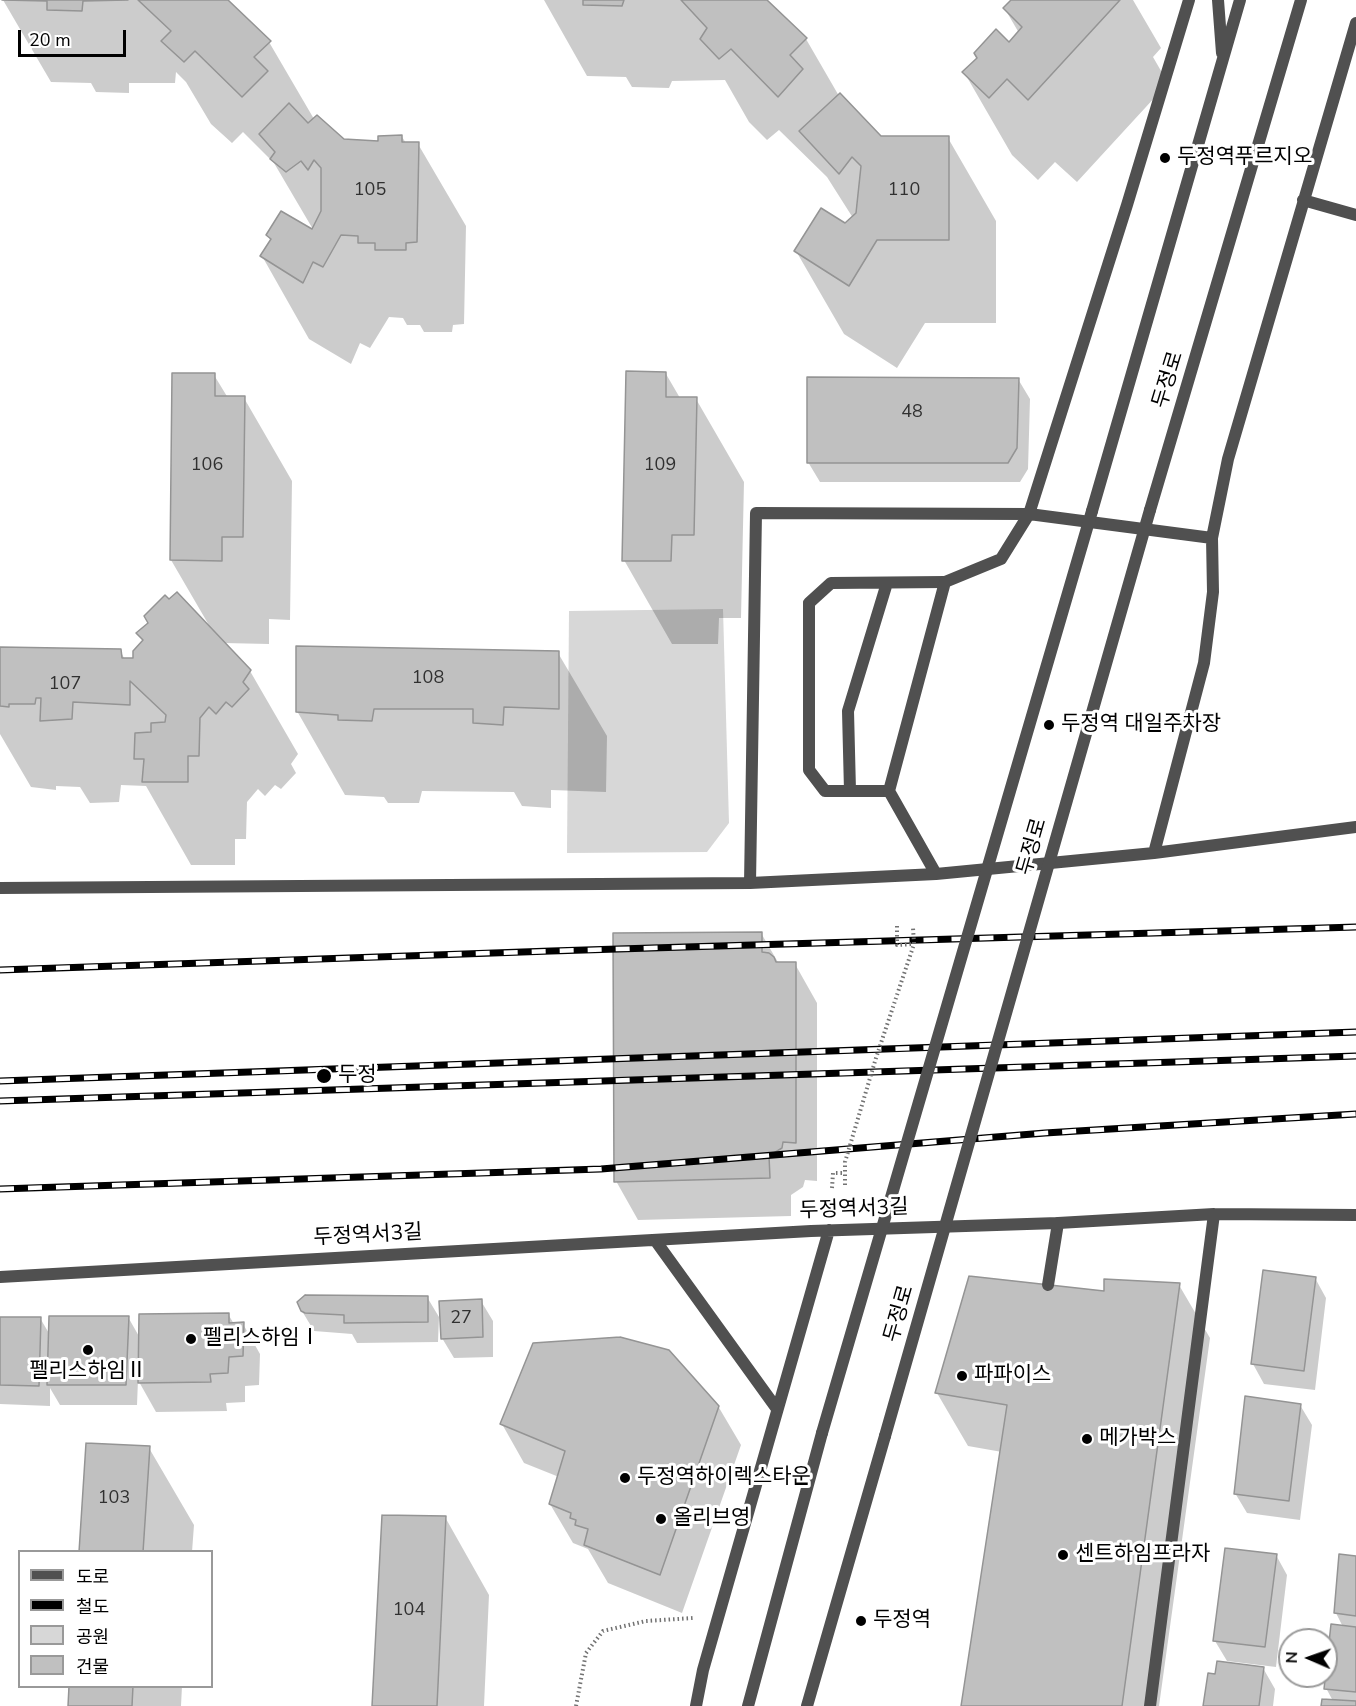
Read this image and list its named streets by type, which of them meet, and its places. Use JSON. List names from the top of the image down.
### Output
{
  "streets": {
    "street": ["두정로", "두정역서3길"]
  },
  "places": [
    "두정역푸르지오",
    "두정역 대일주차장",
    "두정",
    "펠리스하임Ⅰ",
    "펠리스하임Ⅱ",
    "파파이스",
    "메가박스",
    "두정역하이렉스타운",
    "올리브영",
    "센트하임프라자",
    "두정역"
  ],
  "house_numbers": [
    "105",
    "110",
    "48",
    "106",
    "109",
    "108",
    "107",
    "27",
    "103",
    "104"
  ],
  "legend": [
    "도로",
    "철도",
    "공원",
    "건물"
  ],
  "scale_bar": "20 m",
  "north": "left"
}
